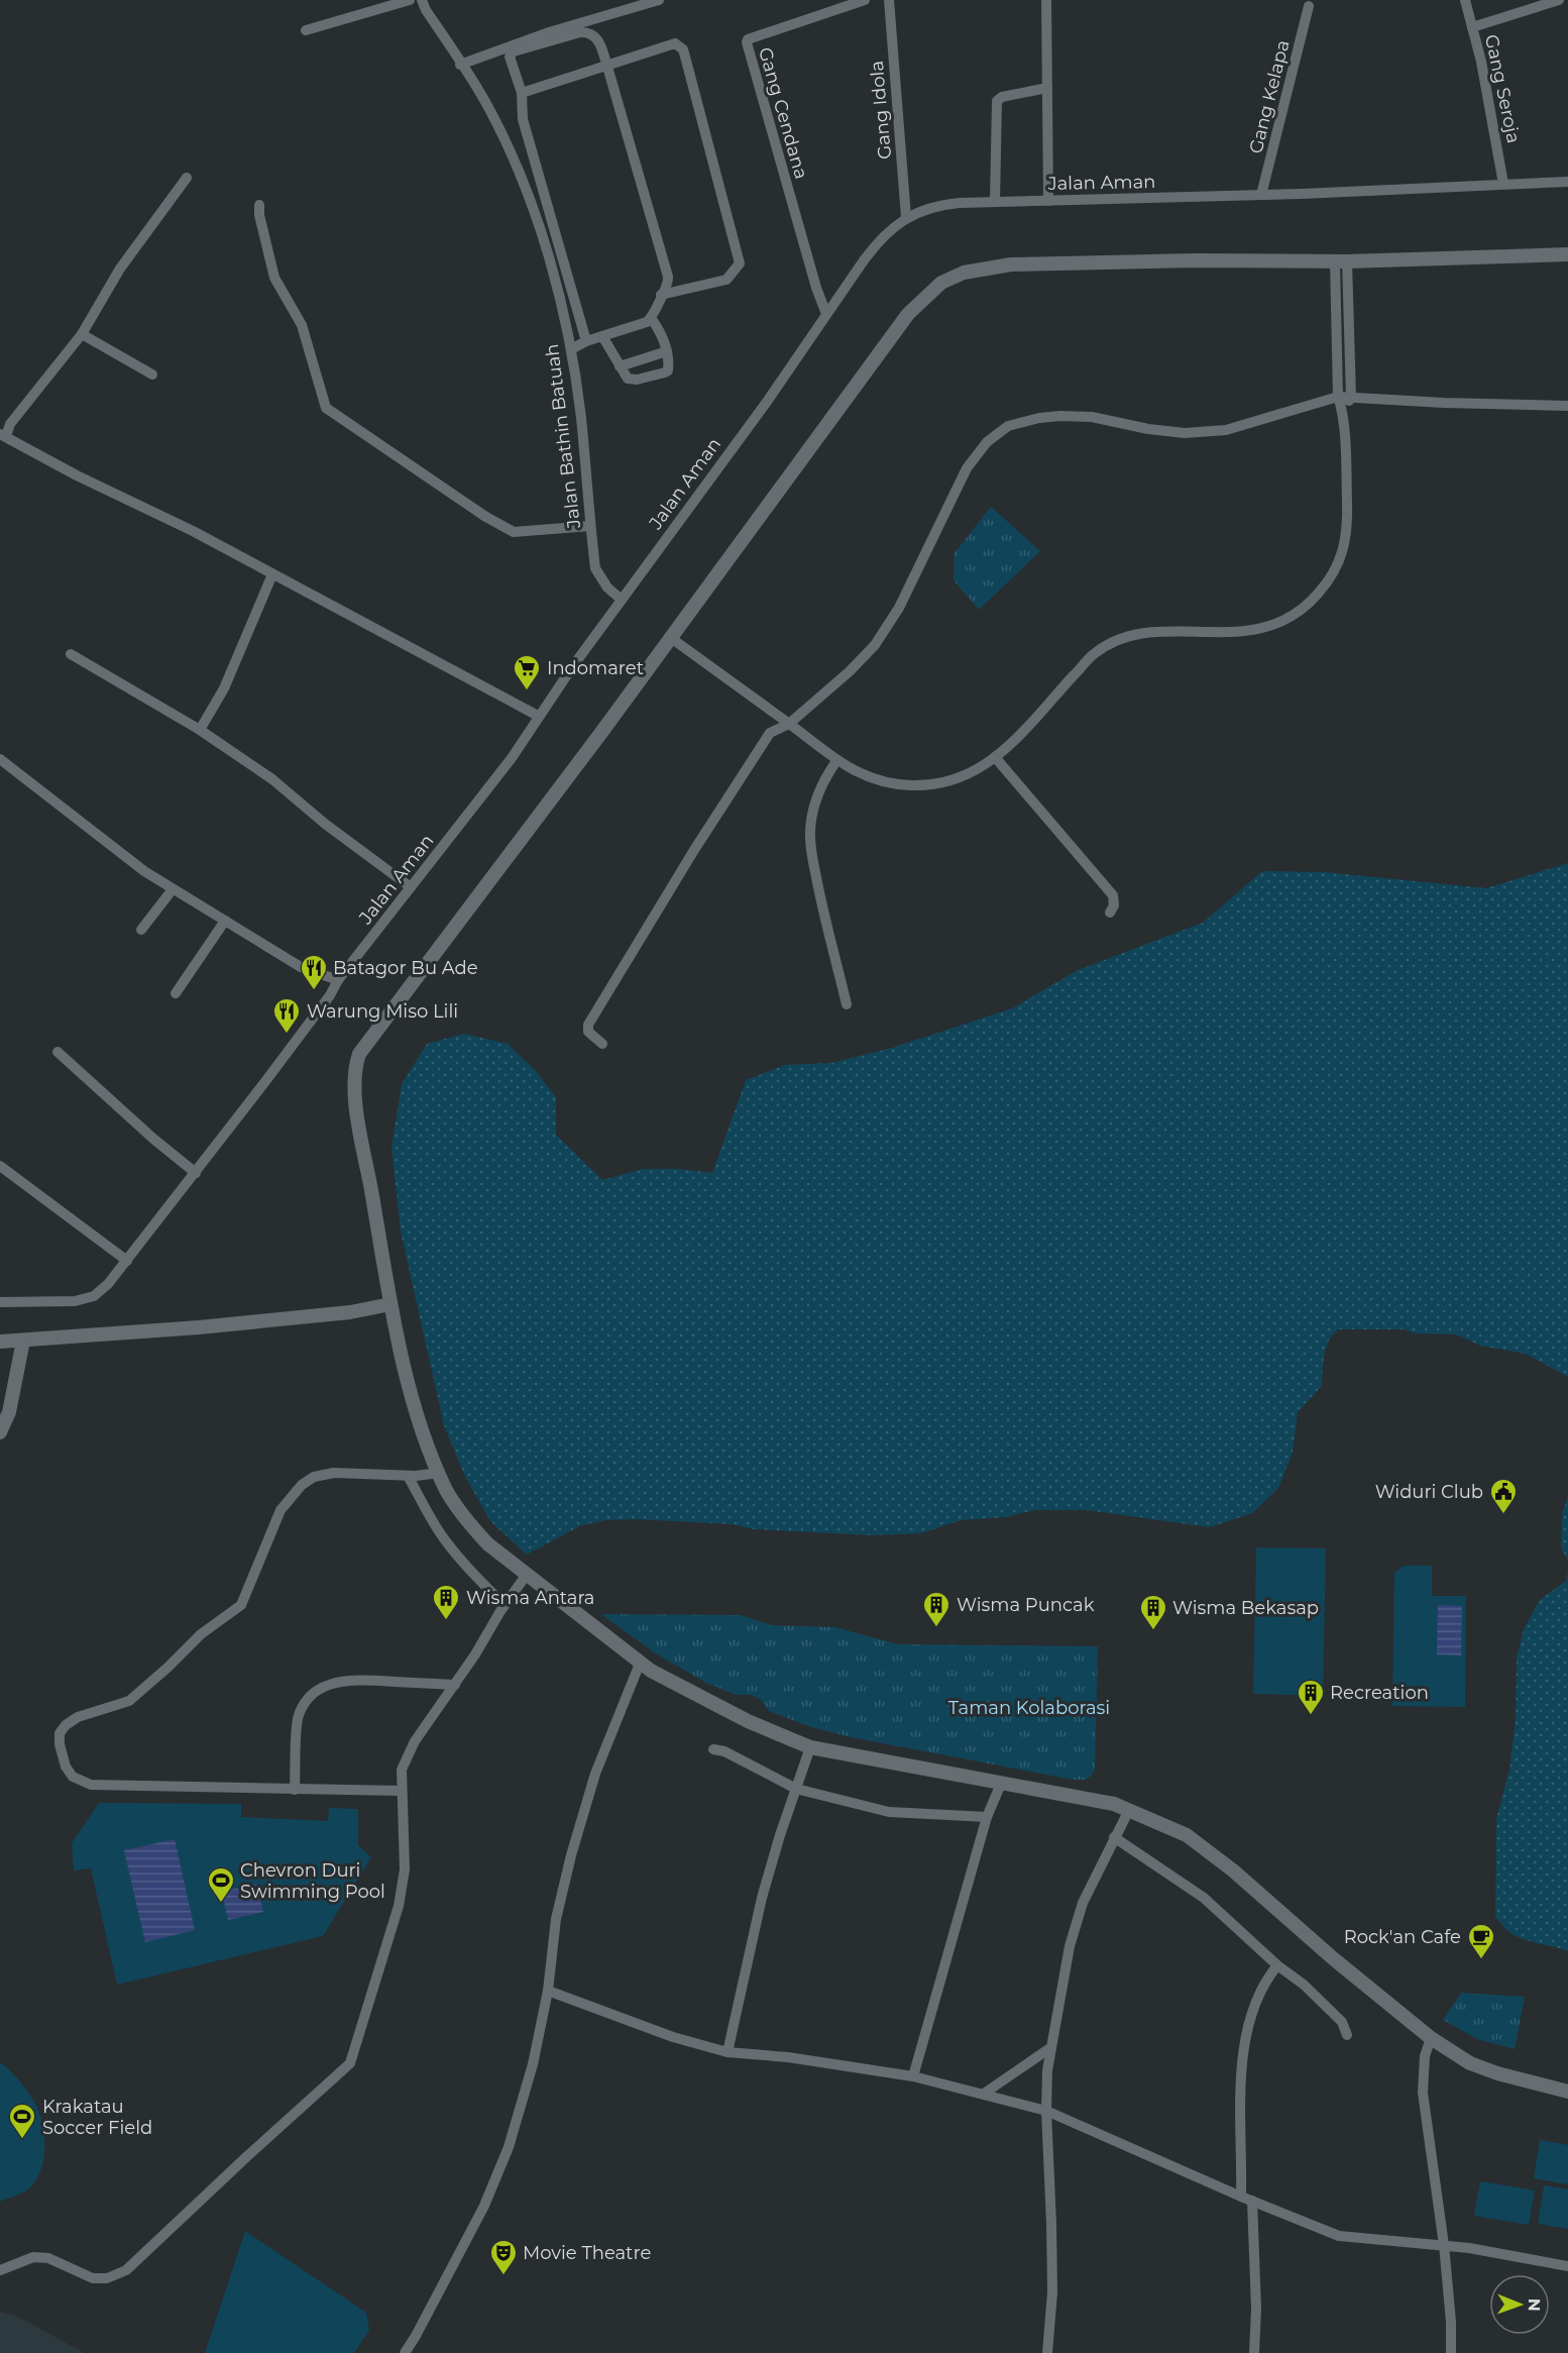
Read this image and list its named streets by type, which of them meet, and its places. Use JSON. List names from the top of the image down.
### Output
{
  "streets": {
    "street": [
      "Gang Seroja",
      "Gang Kelapa",
      "Gang Idola",
      "Gang Cendana",
      "Jalan Aman",
      "Jalan Bathin Batuah"
    ]
  },
  "crossings": [
    ["Gang Seroja", "Jalan Aman"],
    ["Gang Kelapa", "Jalan Aman"],
    ["Gang Idola", "Jalan Aman"],
    ["Gang Cendana", "Jalan Aman"],
    ["Jalan Aman", "Jalan Bathin Batuah"]
  ],
  "parks": ["Taman Kolaborasi"],
  "places": {
    "supermarket": ["Indomaret"],
    "restaurant": ["Batagor Bu Ade", "Warung Miso Lili"],
    "public building": ["Widuri Club"],
    "building": [
      "Wisma Antara",
      "Wisma Puncak",
      "Wisma Bekasap",
      "Recreation"
    ],
    "sports": ["Chevron Duri Swimming Pool", "Krakatau Soccer Field"],
    "cafe": ["Rock'an Cafe"],
    "theatre": ["Movie Theatre"]
  },
  "north": "right"
}
